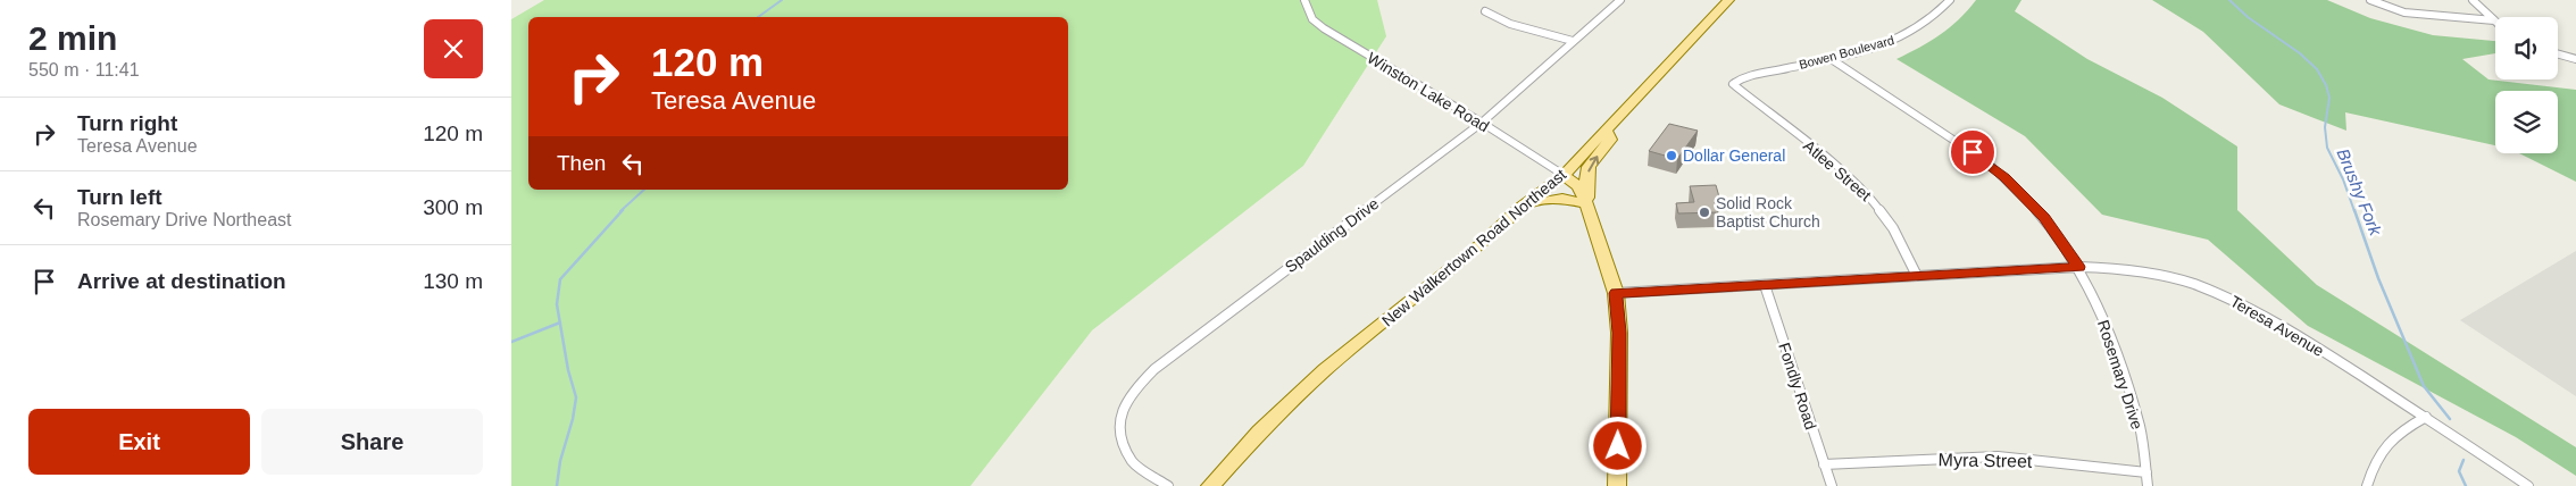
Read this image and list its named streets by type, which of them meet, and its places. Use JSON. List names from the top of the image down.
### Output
{
  "streets": {
    "main road": ["New Walkertown Road Northeast"],
    "street": [
      "Bowen Boulevard",
      "Winston Lake Road",
      "Atlee Street",
      "Spaulding Drive",
      "Teresa Avenue",
      "Rosemary Drive",
      "Fondly Road",
      "Myra Street"
    ]
  },
  "crossings": [
    ["Bowen Boulevard", "Atlee Street"],
    ["Bowen Boulevard", "Rosemary Drive"],
    ["Winston Lake Road", "Spaulding Drive"],
    ["Winston Lake Road", "New Walkertown Road Northeast"],
    ["Atlee Street", "Teresa Avenue"],
    ["Teresa Avenue", "Rosemary Drive"],
    ["Teresa Avenue", "Fondly Road"],
    ["Rosemary Drive", "Myra Street"],
    ["Fondly Road", "Myra Street"]
  ],
  "water": ["Brushy Fork"],
  "places": ["Dollar General", "Solid Rock Baptist Church"],
  "page": {
    "heading": ["2 min", "550 m · 11:41"],
    "turn": ["120 m", "Teresa Avenue"],
    "list": [
      {
        "name": "Turn right",
        "note": "Teresa Avenue",
        "value": "120 m"
      },
      {
        "name": "Turn left",
        "note": "Rosemary Drive Northeast",
        "value": "300 m"
      },
      {
        "name": "Arrive at destination",
        "value": "130 m"
      }
    ],
    "then": "Then",
    "buttons": ["Exit", "Share"]
  }
}
